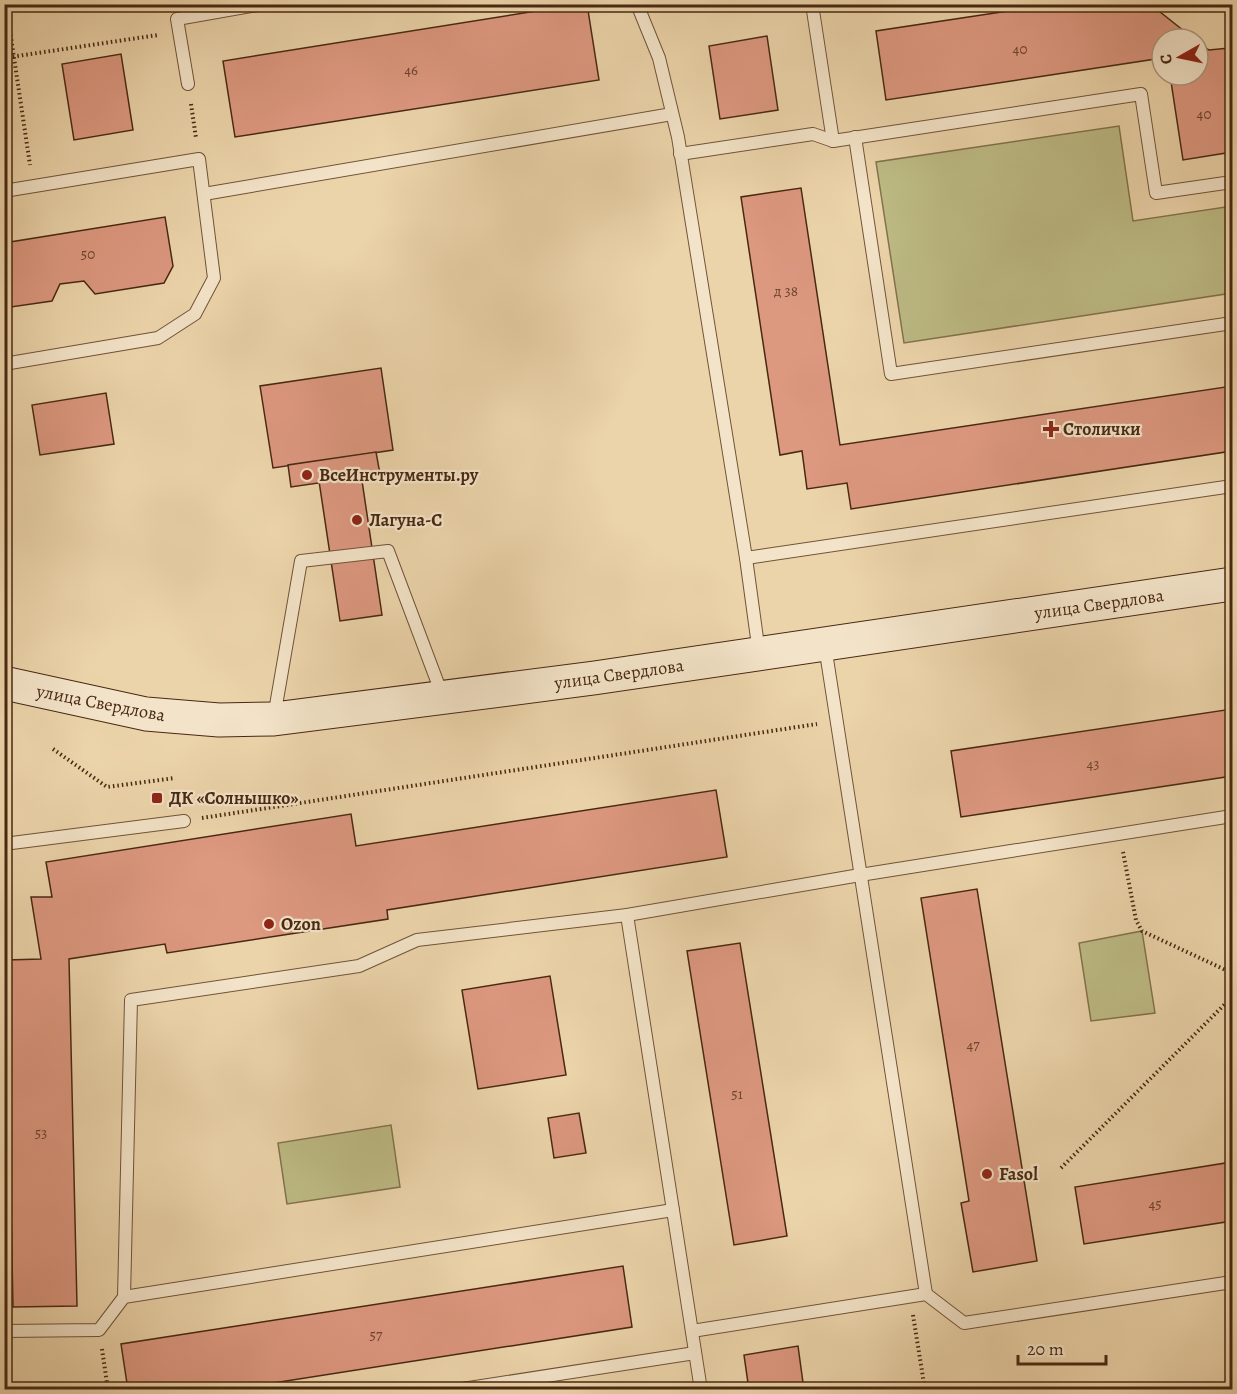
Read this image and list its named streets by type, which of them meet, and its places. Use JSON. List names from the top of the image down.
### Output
{
  "streets": {
    "main road": ["улица Свердлова"]
  },
  "places": {
    "health": ["Столички"],
    "other": [
      "ВсеИнструменты.ру",
      "Лагуна-С",
      "Ozon",
      "Fasol"
    ],
    "transit": ["ДК «Солнышко»"]
  },
  "house_numbers": [
    "40",
    "46",
    "40",
    "50",
    "д 38",
    "43",
    "47",
    "51",
    "53",
    "45",
    "57"
  ],
  "scale_bar": "20 m",
  "north": "left"
}
